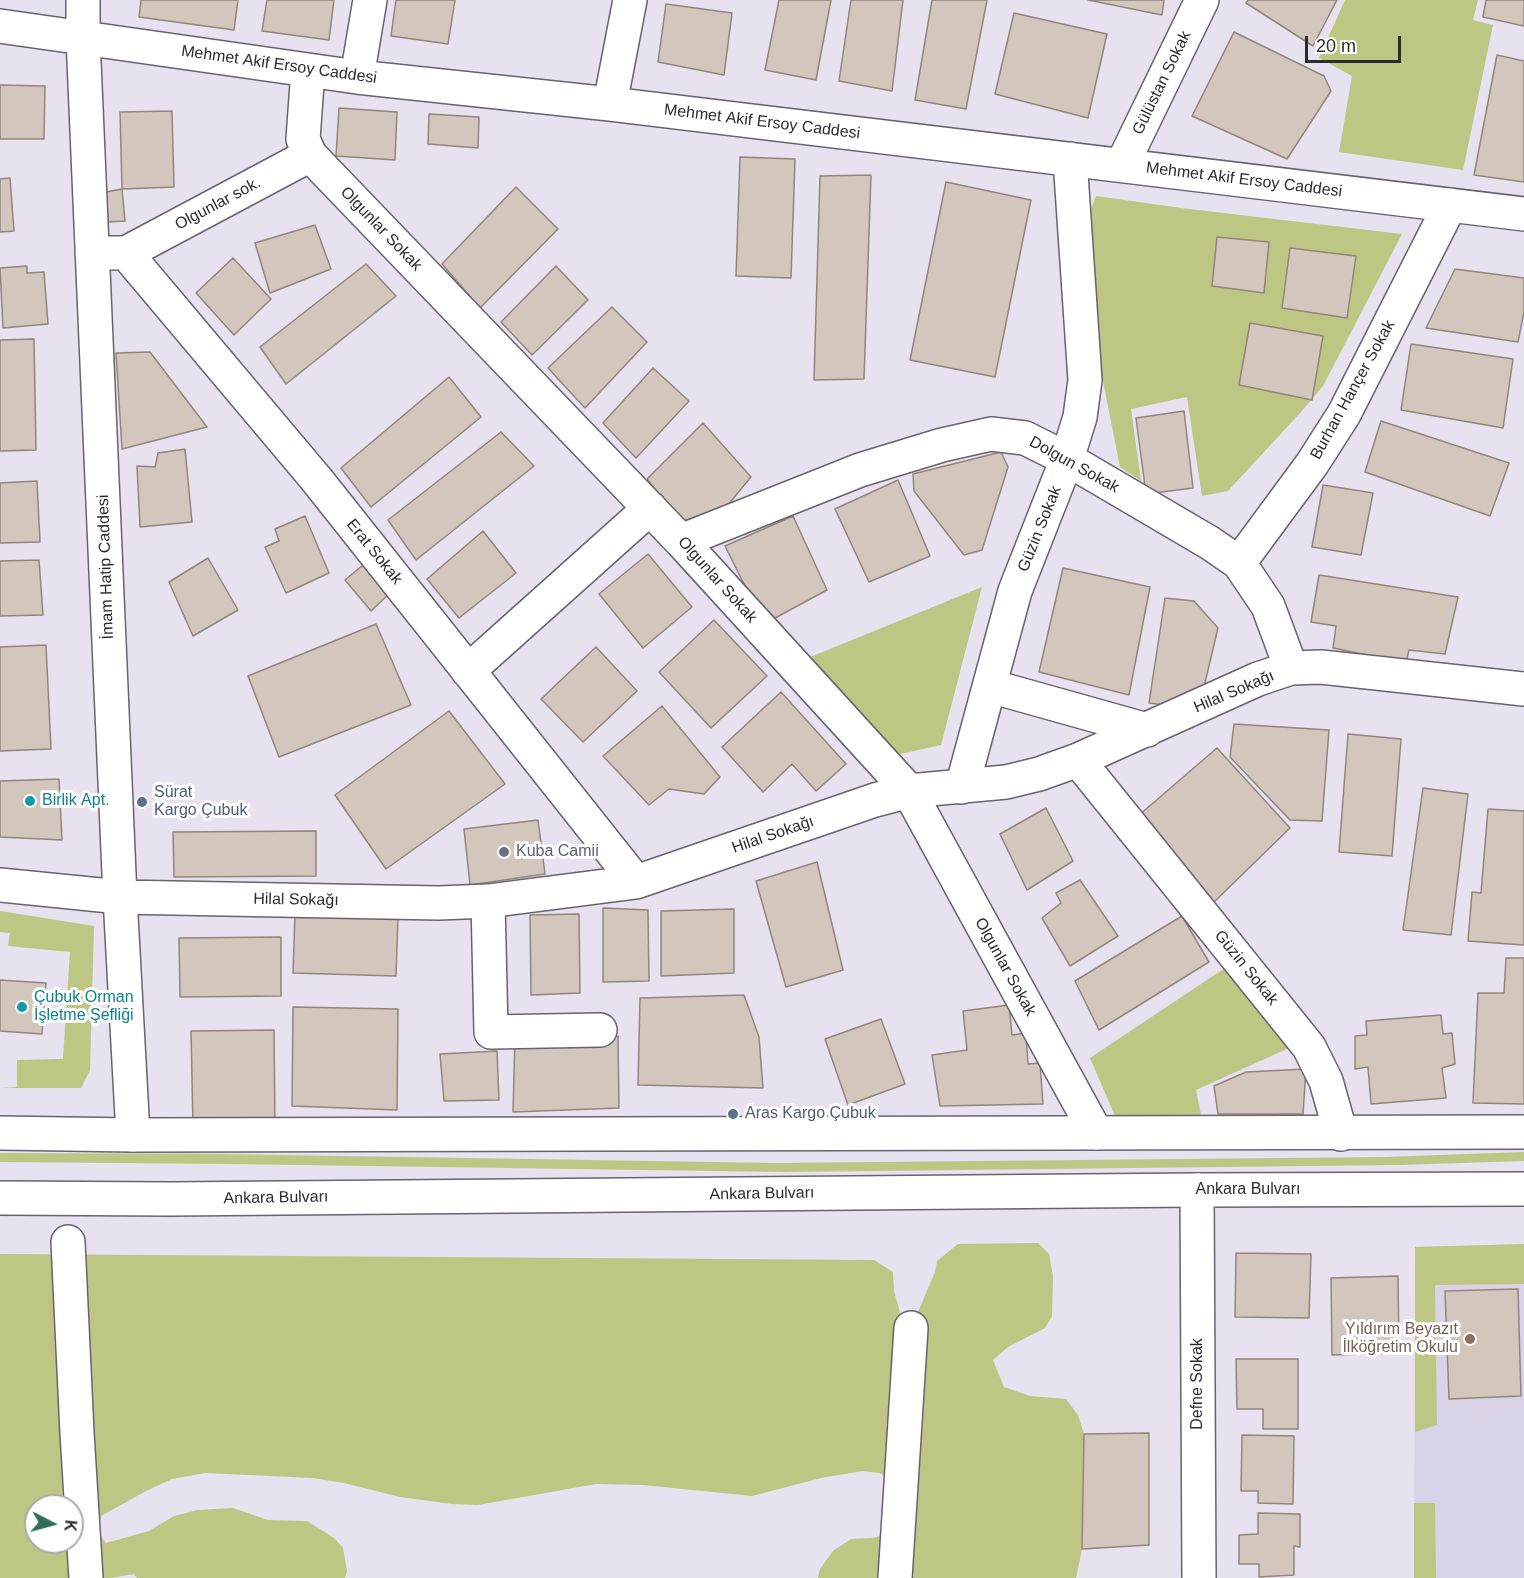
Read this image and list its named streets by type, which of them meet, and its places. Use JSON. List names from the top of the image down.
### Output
{
  "streets": {
    "street": [
      "Mehmet Akif Ersoy Caddesi",
      "Gülüstan Sokak",
      "Olgunlar sok.",
      "Olgunlar Sokak",
      "Burhan Hançer Sokak",
      "Dolgun Sokak",
      "Güzin Sokak",
      "Erat Sokak",
      "İmam Hatip Caddesi",
      "Hilal Sokağı",
      "Ankara Bulvarı",
      "Defne Sokak"
    ]
  },
  "crossings": [
    ["Mehmet Akif Ersoy Caddesi", "Gülüstan Sokak"],
    ["Mehmet Akif Ersoy Caddesi", "Burhan Hançer Sokak"],
    ["Mehmet Akif Ersoy Caddesi", "Güzin Sokak"],
    ["Mehmet Akif Ersoy Caddesi", "İmam Hatip Caddesi"],
    ["Olgunlar sok.", "Olgunlar Sokak"],
    ["Olgunlar sok.", "Erat Sokak"],
    ["Olgunlar Sokak", "Dolgun Sokak"],
    ["Olgunlar Sokak", "Hilal Sokağı"],
    ["Burhan Hançer Sokak", "Dolgun Sokak"],
    ["Dolgun Sokak", "Güzin Sokak"],
    ["Dolgun Sokak", "Hilal Sokağı"],
    ["Güzin Sokak", "Hilal Sokağı"],
    ["Erat Sokak", "Hilal Sokağı"],
    ["İmam Hatip Caddesi", "Hilal Sokağı"],
    ["Ankara Bulvarı", "Defne Sokak"]
  ],
  "places": [
    "Birlik Apt.",
    "Sürat Kargo Çubuk",
    "Kuba Camii",
    "Çubuk Orman İşletme Şefliği",
    "Aras Kargo Çubuk",
    "Yıldırım Beyazıt İlköğretim Okulu"
  ],
  "scale_bar": "20 m",
  "north": "right"
}
